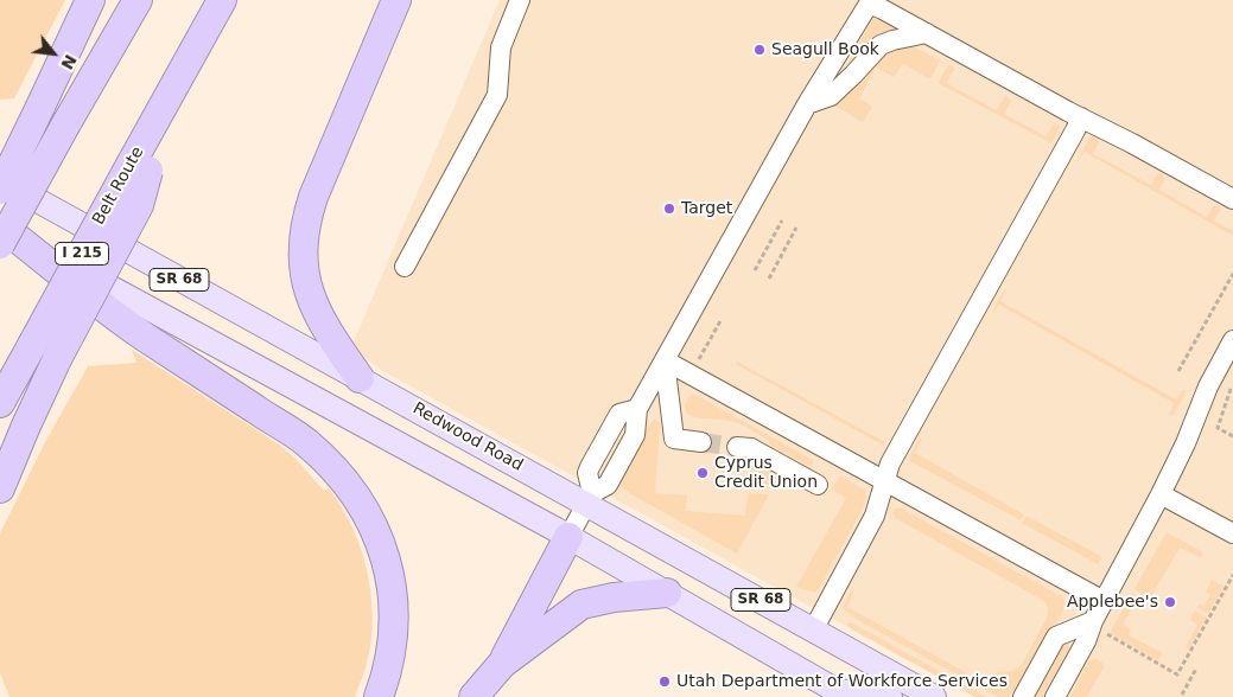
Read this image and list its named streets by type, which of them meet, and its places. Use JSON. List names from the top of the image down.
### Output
{
  "streets": {
    "highway": ["Belt Route", "I 215"],
    "main road": ["SR 68", "Redwood Road"]
  },
  "places": [
    "Seagull Book",
    "Target",
    "Cyprus Credit Union",
    "Applebee's",
    "Utah Department of Workforce Services"
  ],
  "north": "bottom right"
}
